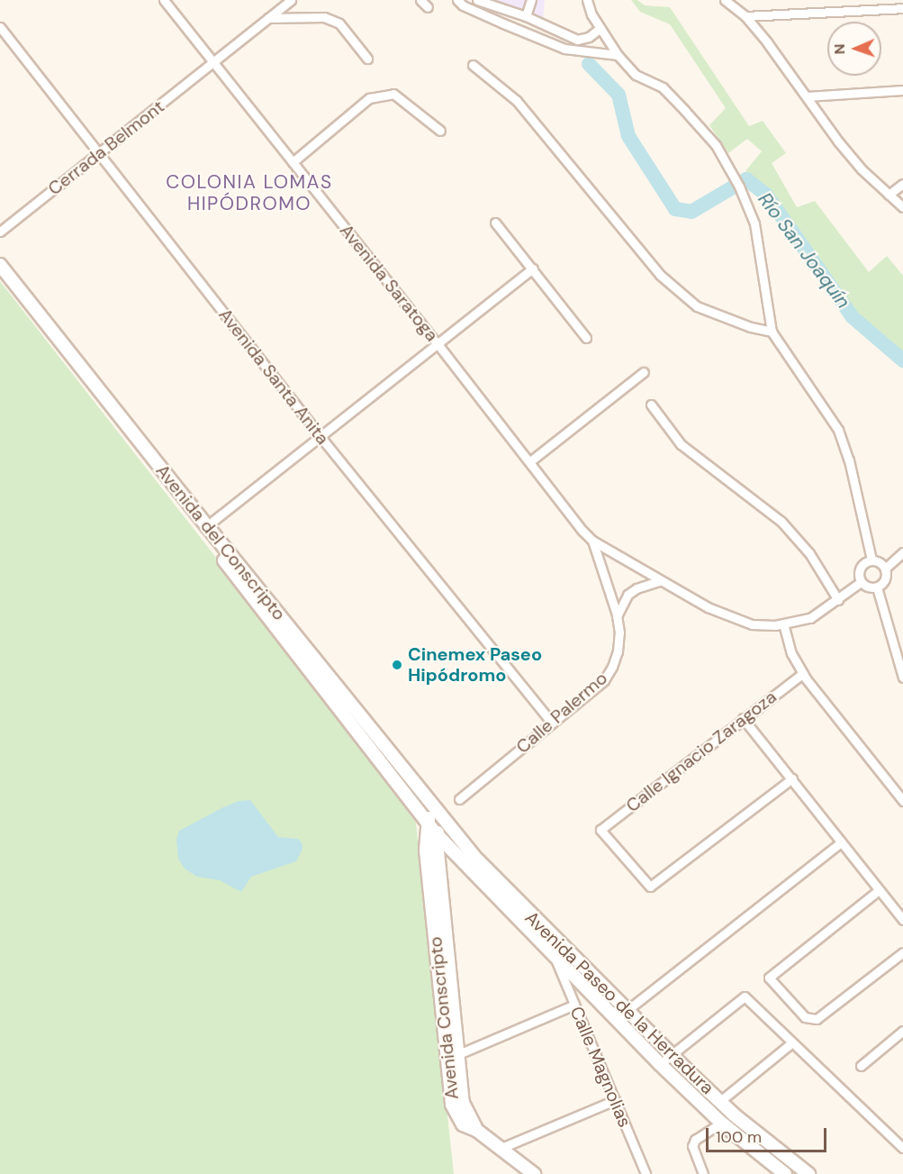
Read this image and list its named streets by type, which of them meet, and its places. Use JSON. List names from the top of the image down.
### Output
{
  "streets": {
    "main road": ["Avenida del Conscripto", "Avenida Paseo de la Herradura", "Avenida Conscripto"],
    "street": [
      "Cerrada Belmont",
      "Avenida Saratoga",
      "Avenida Santa Anita",
      "Calle Palermo",
      "Calle Ignacio Zaragoza",
      "Calle Magnolias"
    ]
  },
  "crossings": [
    ["Cerrada Belmont", "Avenida Saratoga"],
    ["Cerrada Belmont", "Avenida Santa Anita"],
    ["Avenida Saratoga", "Calle Palermo"],
    ["Avenida Santa Anita", "Calle Palermo"],
    ["Avenida del Conscripto", "Avenida Paseo de la Herradura"],
    ["Avenida del Conscripto", "Avenida Conscripto"],
    ["Avenida Paseo de la Herradura", "Avenida Conscripto"],
    ["Avenida Paseo de la Herradura", "Calle Magnolias"]
  ],
  "districts": ["COLONIA LOMAS HIPÓDROMO"],
  "water": ["Río San Joaquín"],
  "places": ["Cinemex Paseo Hipódromo"],
  "scale_bar": "100 m",
  "north": "left"
}
